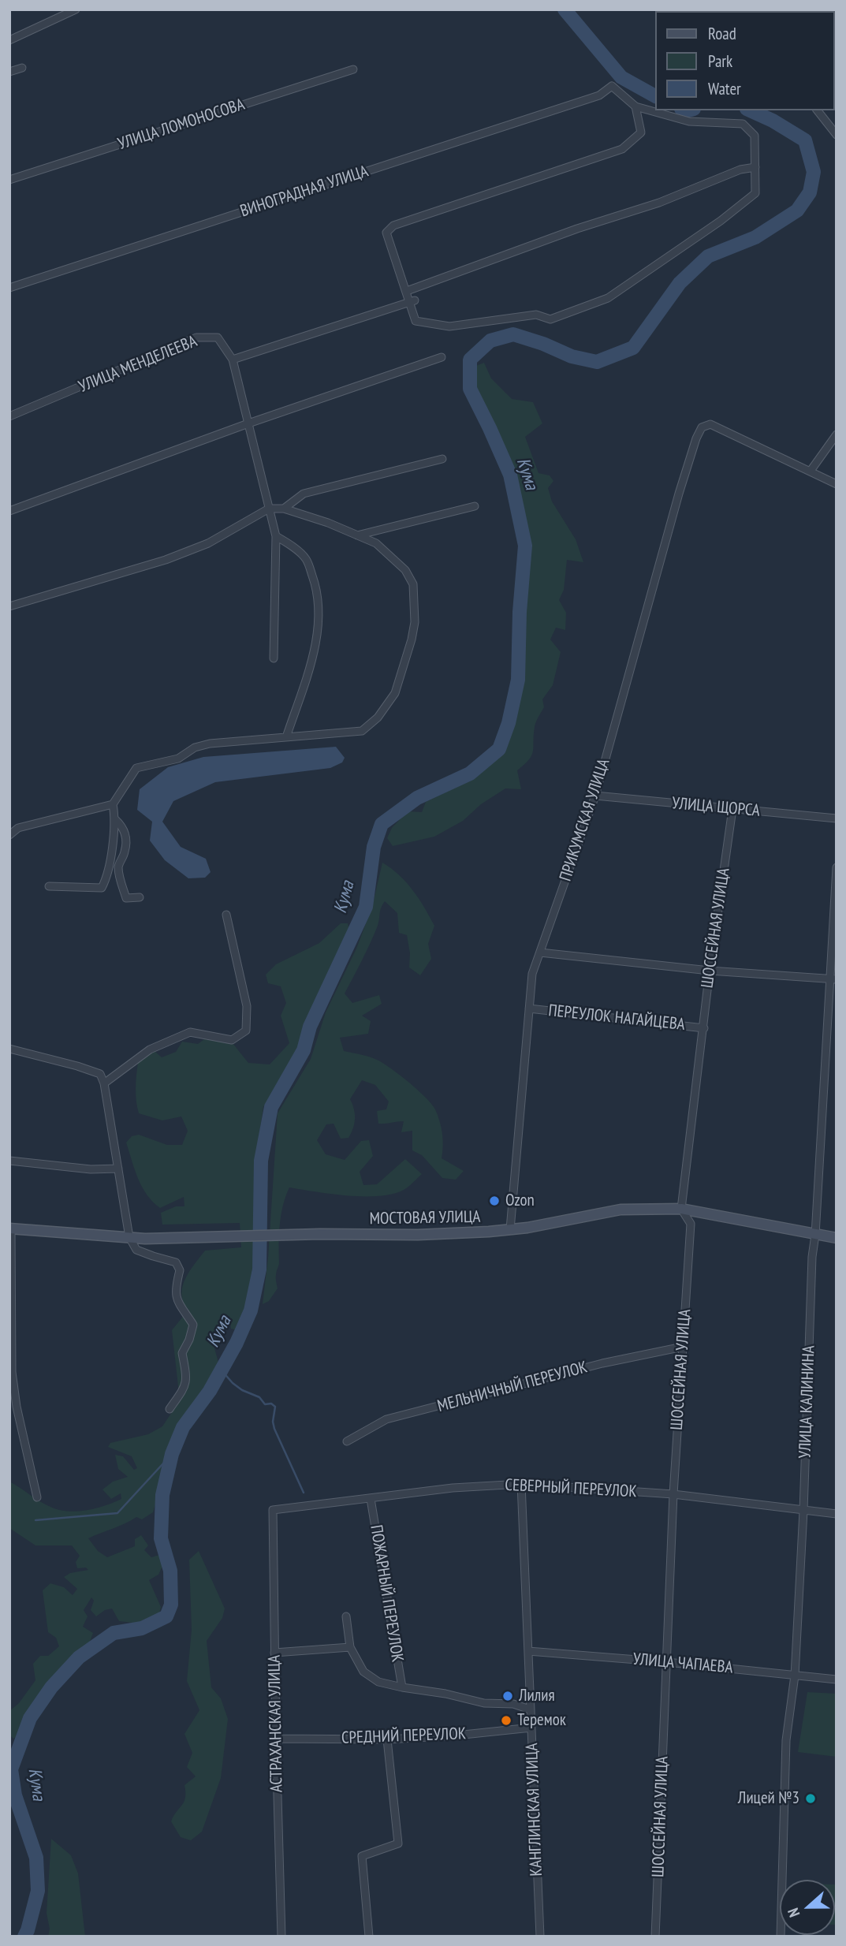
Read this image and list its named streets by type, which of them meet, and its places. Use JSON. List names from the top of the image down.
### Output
{
  "streets": {
    "main road": ["МОСТОВАЯ УЛИЦА"],
    "street": [
      "УЛИЦА ЛОМОНОСОВА",
      "ВИНОГРАДНАЯ УЛИЦА",
      "УЛИЦА МЕНДЕЛЕЕВА",
      "УЛИЦА ЩОРСА",
      "ПРИКУМСКАЯ УЛИЦА",
      "ШОССЕЙНАЯ УЛИЦА",
      "ПЕРЕУЛОК НАГАЙЦЕВА",
      "МЕЛЬНИЧНЫЙ ПЕРЕУЛОК",
      "УЛИЦА КАЛИНИНА",
      "СЕВЕРНЫЙ ПЕРЕУЛОК",
      "ПОЖАРНЫЙ ПЕРЕУЛОК",
      "УЛИЦА ЧАПАЕВА",
      "АСТРАХАНСКАЯ УЛИЦА",
      "СРЕДНИЙ ПЕРЕУЛОК",
      "КАНГЛИНСКАЯ УЛИЦА"
    ]
  },
  "crossings": [
    ["УЛИЦА ЩОРСА", "ПРИКУМСКАЯ УЛИЦА"],
    ["УЛИЦА ЩОРСА", "ШОССЕЙНАЯ УЛИЦА"],
    ["ПРИКУМСКАЯ УЛИЦА", "ПЕРЕУЛОК НАГАЙЦЕВА"],
    ["ПРИКУМСКАЯ УЛИЦА", "МОСТОВАЯ УЛИЦА"],
    ["ШОССЕЙНАЯ УЛИЦА", "ПЕРЕУЛОК НАГАЙЦЕВА"],
    ["ШОССЕЙНАЯ УЛИЦА", "МОСТОВАЯ УЛИЦА"],
    ["ШОССЕЙНАЯ УЛИЦА", "МЕЛЬНИЧНЫЙ ПЕРЕУЛОК"],
    ["ШОССЕЙНАЯ УЛИЦА", "СЕВЕРНЫЙ ПЕРЕУЛОК"],
    ["ШОССЕЙНАЯ УЛИЦА", "УЛИЦА ЧАПАЕВА"],
    ["МОСТОВАЯ УЛИЦА", "УЛИЦА КАЛИНИНА"],
    ["УЛИЦА КАЛИНИНА", "СЕВЕРНЫЙ ПЕРЕУЛОК"],
    ["УЛИЦА КАЛИНИНА", "УЛИЦА ЧАПАЕВА"],
    ["СЕВЕРНЫЙ ПЕРЕУЛОК", "ПОЖАРНЫЙ ПЕРЕУЛОК"],
    ["СЕВЕРНЫЙ ПЕРЕУЛОК", "АСТРАХАНСКАЯ УЛИЦА"],
    ["СЕВЕРНЫЙ ПЕРЕУЛОК", "КАНГЛИНСКАЯ УЛИЦА"],
    ["УЛИЦА ЧАПАЕВА", "КАНГЛИНСКАЯ УЛИЦА"],
    ["АСТРАХАНСКАЯ УЛИЦА", "СРЕДНИЙ ПЕРЕУЛОК"],
    ["СРЕДНИЙ ПЕРЕУЛОК", "КАНГЛИНСКАЯ УЛИЦА"]
  ],
  "water": ["Кума"],
  "places": [
    "Ozon",
    "Лилия",
    "Теремок",
    "Лицей №3"
  ],
  "legend": ["Road", "Park", "Water"],
  "north": "left"
}
